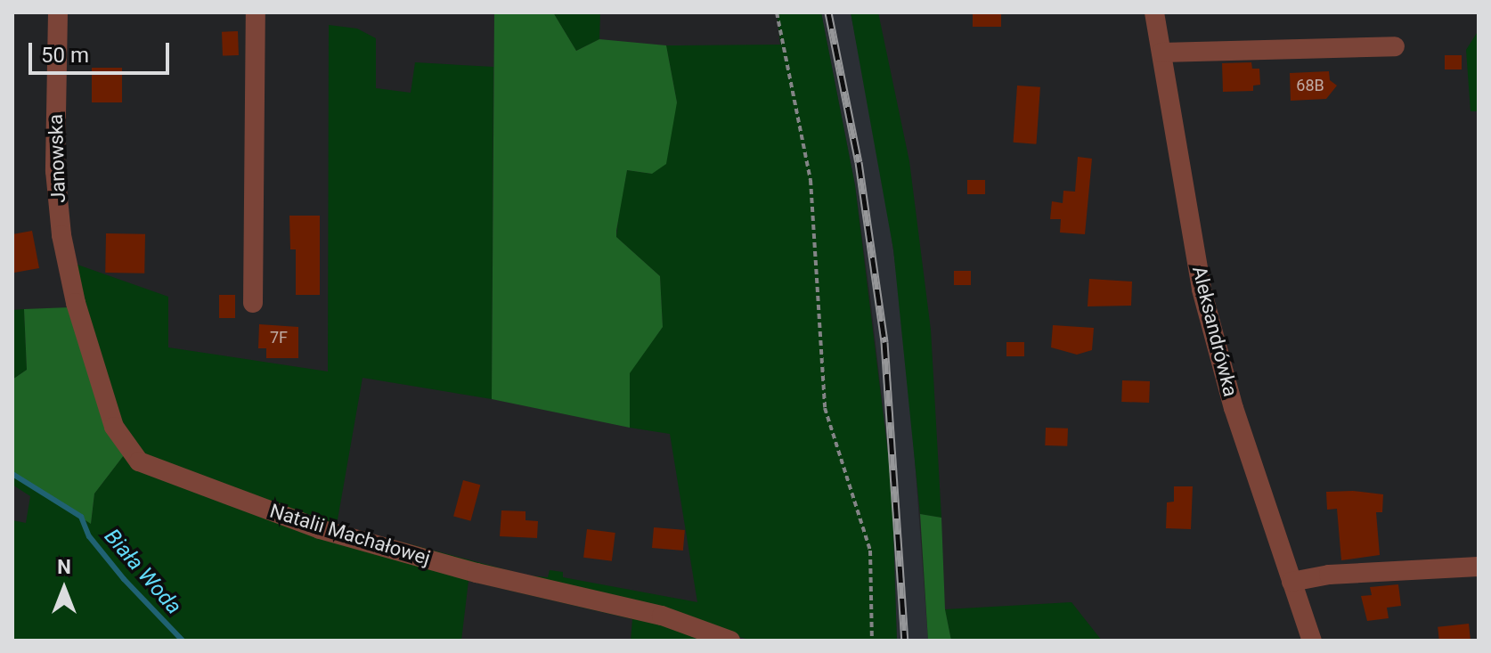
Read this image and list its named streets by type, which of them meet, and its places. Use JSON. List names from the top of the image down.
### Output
{
  "streets": {
    "street": ["Janowska", "Aleksandrówka", "Natalii Machałowej"]
  },
  "crossings": [
    ["Janowska", "Natalii Machałowej"]
  ],
  "water": ["Biała Woda"],
  "house_numbers": ["68B", "7F"],
  "scale_bar": "50 m",
  "north": "top"
}
